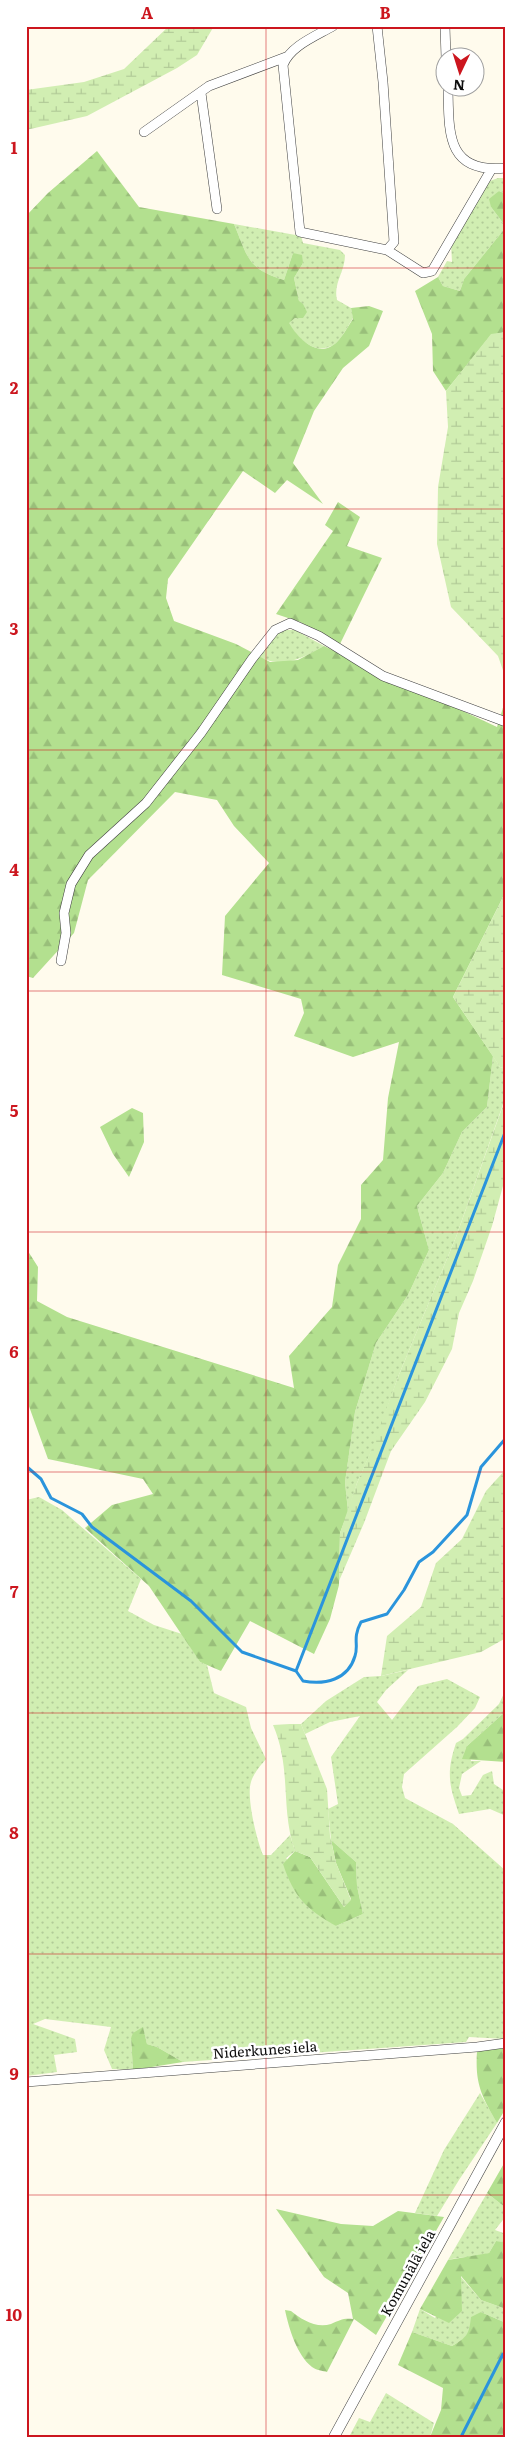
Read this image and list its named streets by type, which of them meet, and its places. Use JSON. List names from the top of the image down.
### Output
{
  "streets": {
    "street": ["Niderkunes iela", "Komunālā iela"]
  },
  "north": "bottom",
  "grid": {
    "columns": ["A", "B"],
    "rows": [
      "1",
      "2",
      "3",
      "4",
      "5",
      "6",
      "7",
      "8",
      "9",
      "10"
    ]
  }
}
